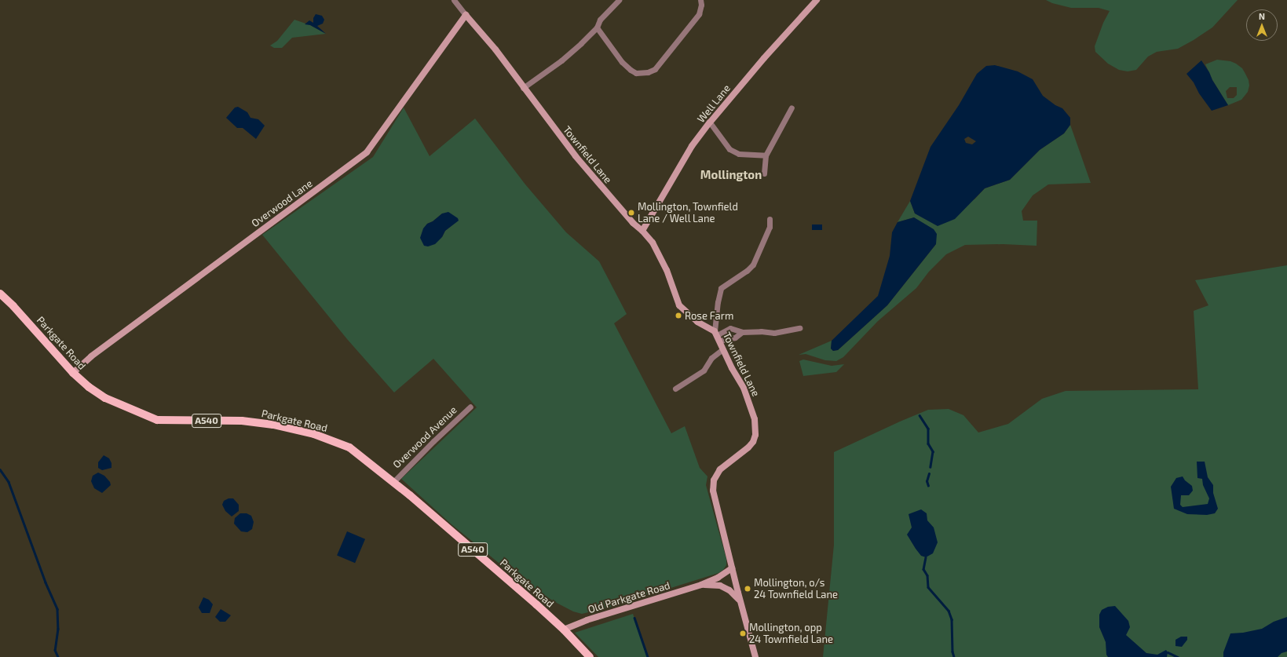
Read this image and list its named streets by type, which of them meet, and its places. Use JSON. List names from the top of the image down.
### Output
{
  "streets": {
    "main road": ["Parkgate Road", "A540"],
    "street": [
      "Well Lane",
      "Townfield Lane",
      "Overwood Lane",
      "Overwood Avenue",
      "Old Parkgate Road"
    ]
  },
  "crossings": [
    ["Well Lane", "Townfield Lane"],
    ["Townfield Lane", "Overwood Lane"],
    ["Townfield Lane", "Old Parkgate Road"],
    ["Overwood Lane", "Parkgate Road"],
    ["Parkgate Road", "Overwood Avenue"],
    ["Parkgate Road", "Old Parkgate Road"]
  ],
  "districts": ["Mollington"],
  "places": [
    "Mollington, Townfield Lane / Well Lane",
    "Rose Farm",
    "Mollington, o/s 24 Townfield Lane",
    "Mollington, opp 24 Townfield Lane"
  ],
  "north": "top"
}
